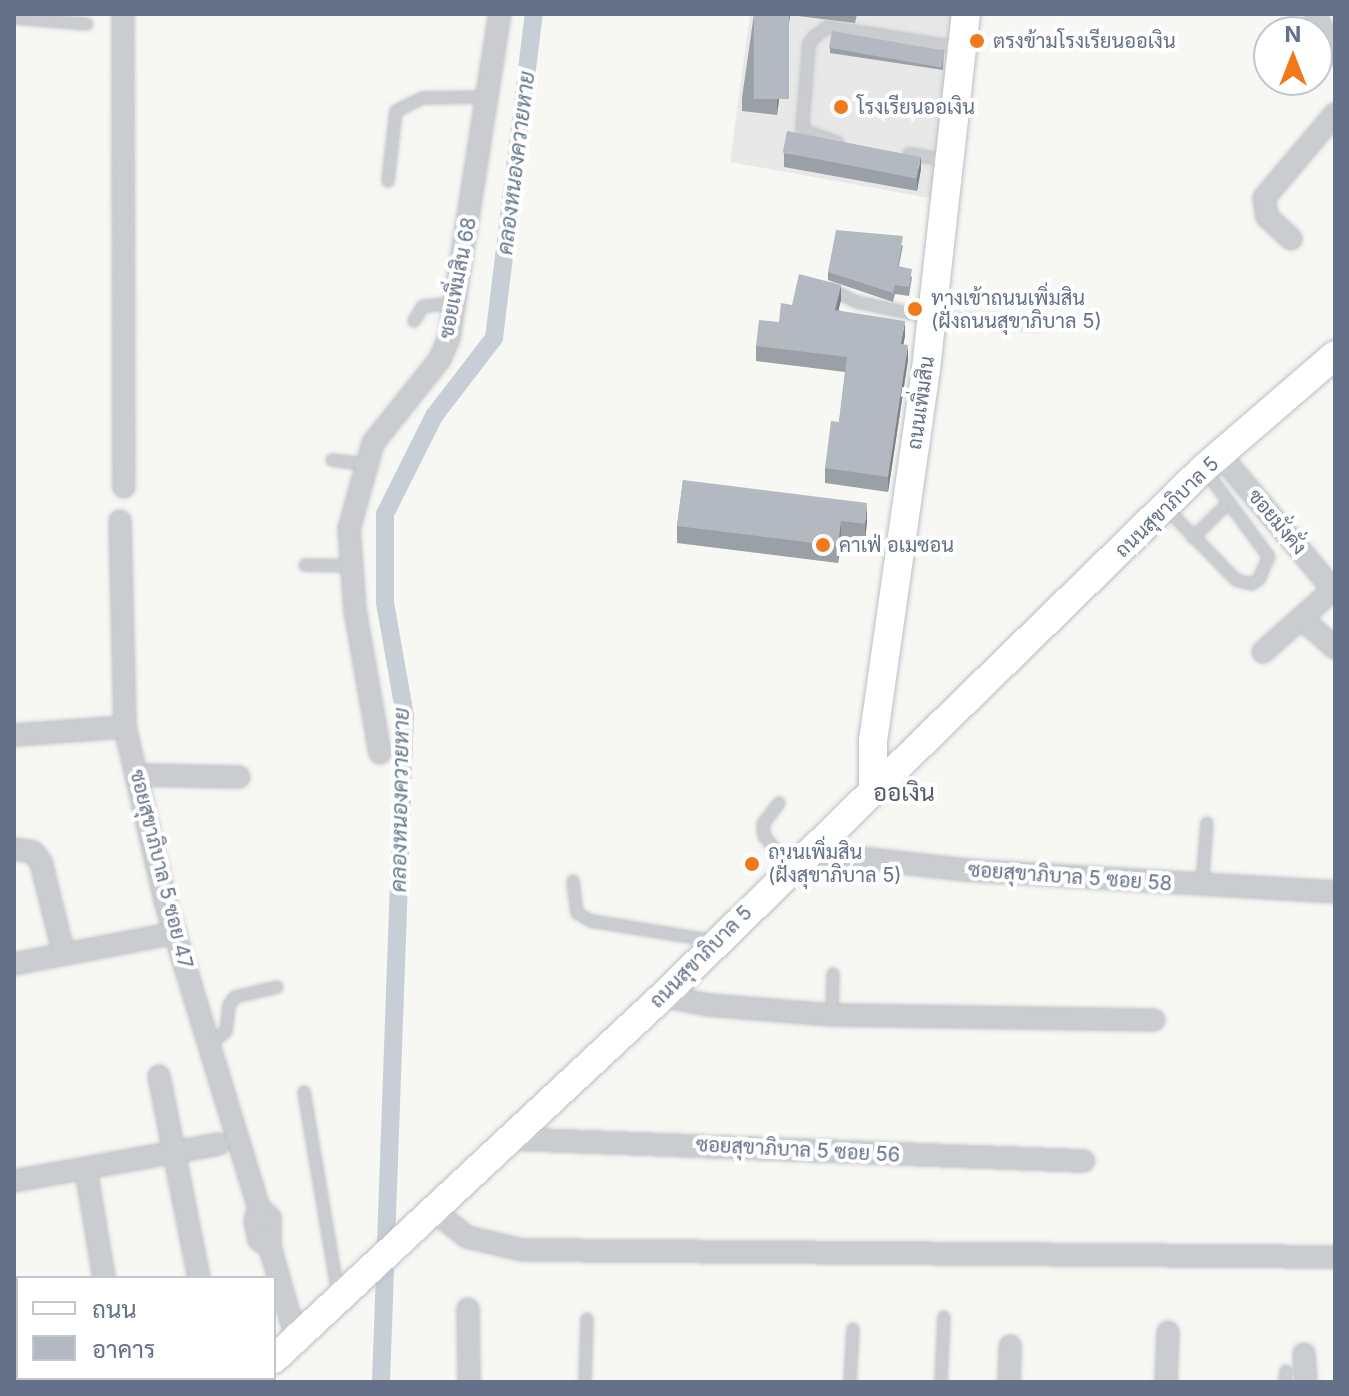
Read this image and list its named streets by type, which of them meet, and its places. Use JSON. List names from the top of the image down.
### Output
{
  "streets": {
    "main road": ["ถนนเพิ่มสิน", "ถนนสุขาภิบาล 5"],
    "street": [
      "ซอยเพิ่มสิน 68",
      "ซอยมั่งคั่ง",
      "ซอยสุขาภิบาล 5 ซอย 47",
      "ซอยสุขาภิบาล 5 ซอย 58",
      "ซอยสุขาภิบาล 5 ซอย 56"
    ]
  },
  "crossings": [
    ["ถนนเพิ่มสิน", "ถนนสุขาภิบาล 5"],
    ["ถนนสุขาภิบาล 5", "ซอยมั่งคั่ง"],
    ["ถนนสุขาภิบาล 5", "ซอยสุขาภิบาล 5 ซอย 47"],
    ["ถนนสุขาภิบาล 5", "ซอยสุขาภิบาล 5 ซอย 58"],
    ["ถนนสุขาภิบาล 5", "ซอยสุขาภิบาล 5 ซอย 56"]
  ],
  "districts": ["ออเงิน"],
  "water": ["คลองหนองควายหาย"],
  "places": [
    "ตรงข้ามโรงเรียนออเงิน",
    "โรงเรียนออเงิน",
    "ทางเข้าถนนเพิ่มสิน (ฝั่งถนนสุขาภิบาล 5)",
    "คาเฟ่ อเมซอน",
    "ถนนเพิ่มสิน (ฝั่งสุขาภิบาล 5)"
  ],
  "legend": ["ถนน", "อาคาร"],
  "north": "top"
}
